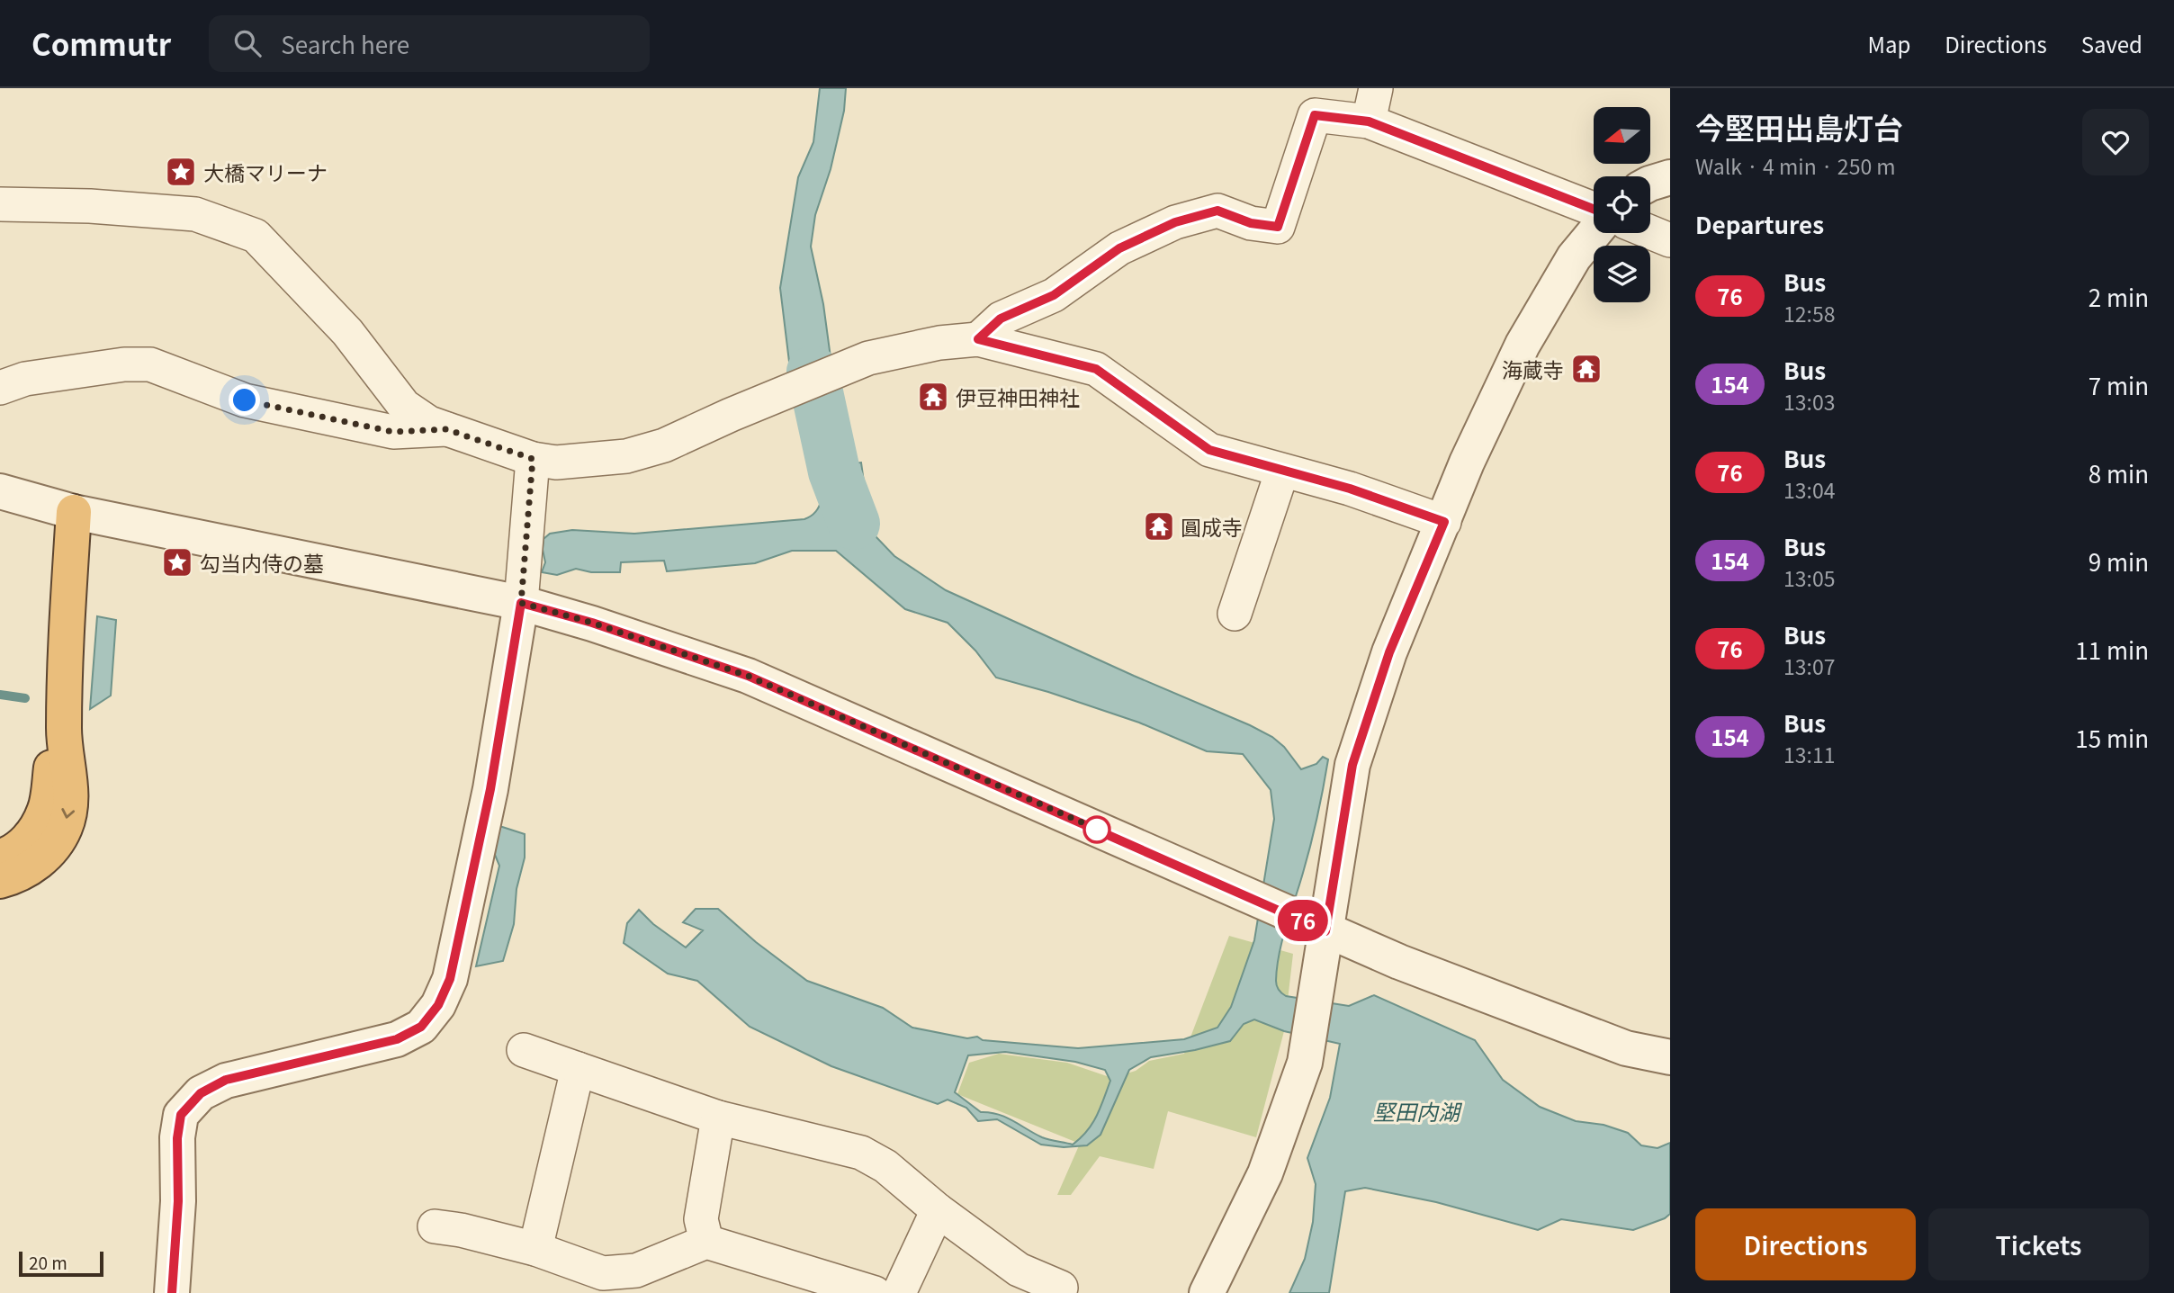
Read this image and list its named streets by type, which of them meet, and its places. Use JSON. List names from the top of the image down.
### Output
{
  "water": ["堅田内湖"],
  "places": {
    "place": ["大橋マリーナ", "勾当内侍の墓"],
    "temple": ["海蔵寺", "伊豆神田神社", "圓成寺"]
  },
  "lines": ["bus line 76"],
  "scale_bar": "20 m",
  "north": "left",
  "page": {
    "header": "Commutr",
    "search": "Search here",
    "nav": ["Map", "Directions", "Saved"],
    "on_map": "76",
    "heading": [
      ["今堅田出島灯台", "Walk · 4 min · 250 m"],
      "Departures"
    ],
    "list": [
      {
        "mark": "76",
        "name": "Bus",
        "note": "12:58",
        "value": "2 min"
      },
      {
        "mark": "154",
        "name": "Bus",
        "note": "13:03",
        "value": "7 min"
      },
      {
        "mark": "76",
        "name": "Bus",
        "note": "13:04",
        "value": "8 min"
      },
      {
        "mark": "154",
        "name": "Bus",
        "note": "13:05",
        "value": "9 min"
      },
      {
        "mark": "76",
        "name": "Bus",
        "note": "13:07",
        "value": "11 min"
      },
      {
        "mark": "154",
        "name": "Bus",
        "note": "13:11",
        "value": "15 min"
      }
    ],
    "buttons": ["Directions", "Tickets"],
    "scale": "20 m"
  }
}
